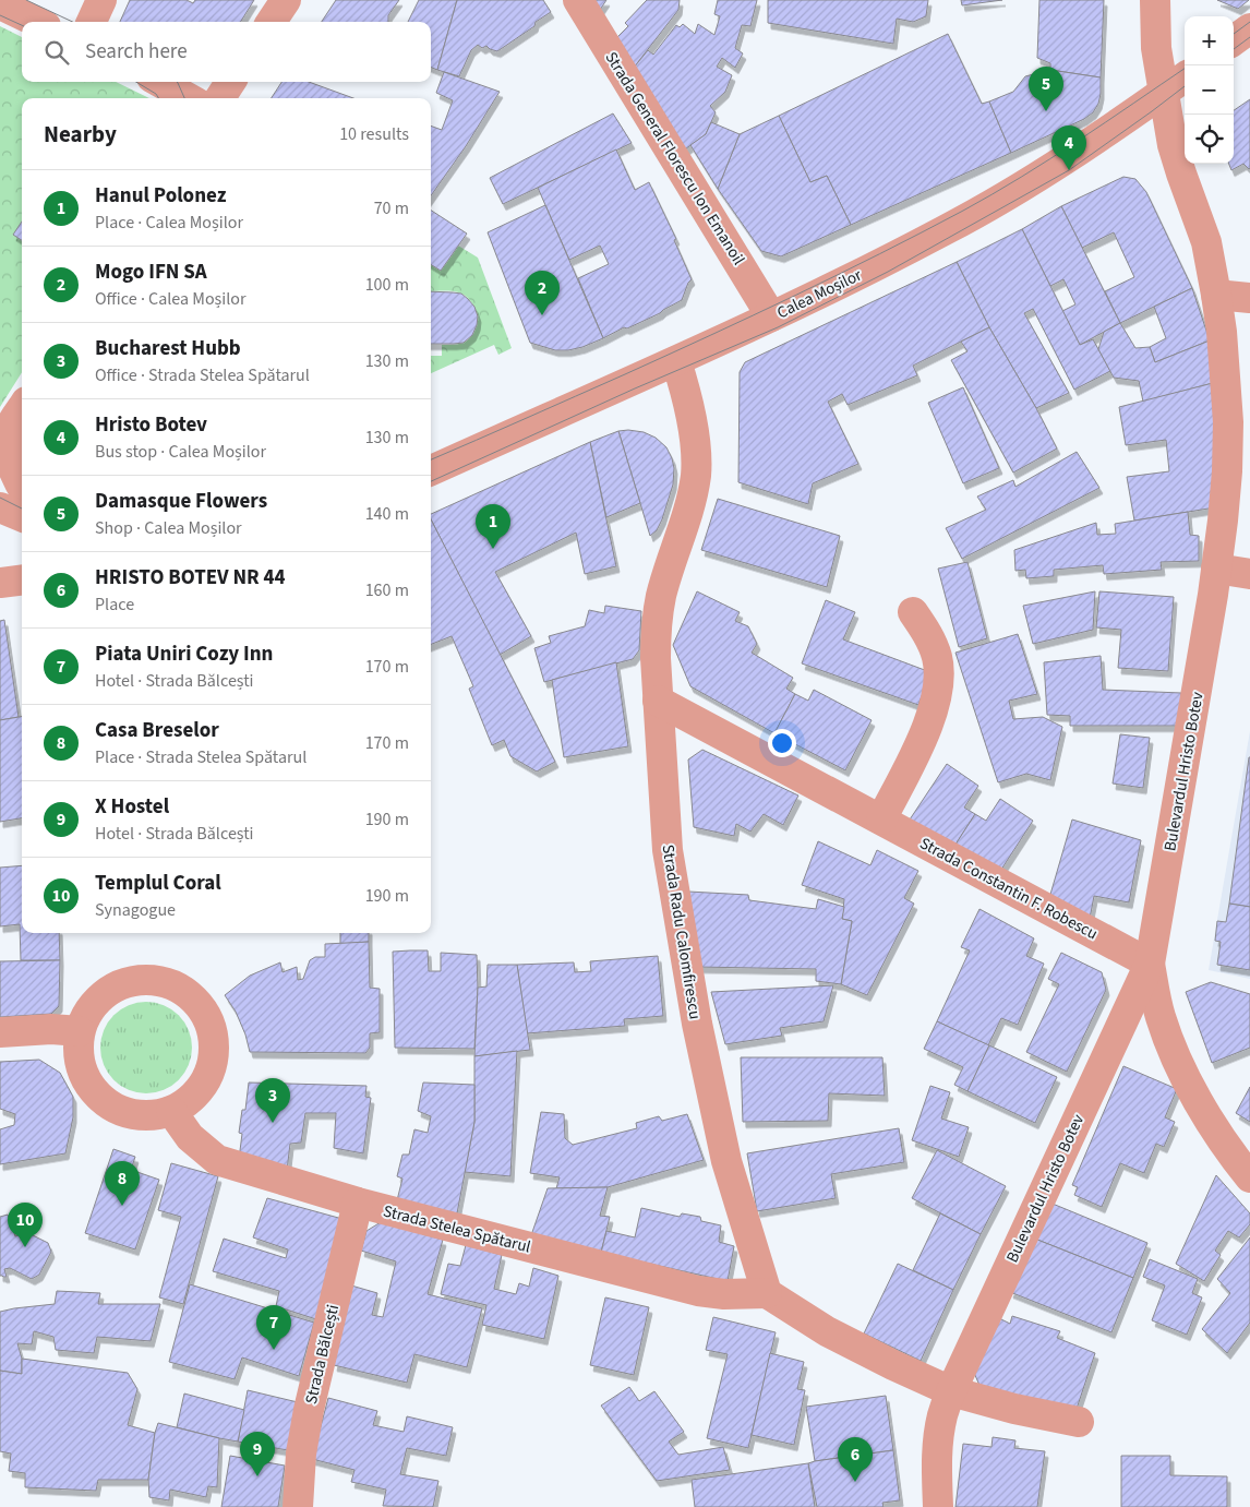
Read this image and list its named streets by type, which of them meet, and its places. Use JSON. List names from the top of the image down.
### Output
{
  "streets": {
    "street": [
      "Strada General Florescu Ion Emanoil",
      "Calea Moșilor",
      "Bulevardul Hristo Botev",
      "Strada Constantin F. Robescu",
      "Strada Radu Calomfirescu",
      "Strada Stelea Spătarul",
      "Strada Bălcești"
    ]
  },
  "crossings": [
    ["Strada General Florescu Ion Emanoil", "Calea Moșilor"],
    ["Calea Moșilor", "Bulevardul Hristo Botev"],
    ["Calea Moșilor", "Strada Radu Calomfirescu"],
    ["Bulevardul Hristo Botev", "Strada Constantin F. Robescu"],
    ["Strada Constantin F. Robescu", "Strada Radu Calomfirescu"],
    ["Strada Radu Calomfirescu", "Strada Stelea Spătarul"],
    ["Strada Stelea Spătarul", "Strada Bălcești"]
  ],
  "page": {
    "map_buttons": ["+", "−"],
    "search": "Search here",
    "pins": [
      "5",
      "4",
      "2",
      "1",
      "3",
      "8",
      "10",
      "7",
      "9",
      "6"
    ],
    "heading": ["Nearby", "10 results"],
    "list": [
      {
        "mark": "1",
        "name": "Hanul Polonez",
        "note": "Place · Calea Moșilor",
        "value": "70 m"
      },
      {
        "mark": "2",
        "name": "Mogo IFN SA",
        "note": "Office · Calea Moșilor",
        "value": "100 m"
      },
      {
        "mark": "3",
        "name": "Bucharest Hubb",
        "note": "Office · Strada Stelea Spătarul",
        "value": "130 m"
      },
      {
        "mark": "4",
        "name": "Hristo Botev",
        "note": "Bus stop · Calea Moșilor",
        "value": "130 m"
      },
      {
        "mark": "5",
        "name": "Damasque Flowers",
        "note": "Shop · Calea Moșilor",
        "value": "140 m"
      },
      {
        "mark": "6",
        "name": "HRISTO BOTEV NR 44",
        "note": "Place",
        "value": "160 m"
      },
      {
        "mark": "7",
        "name": "Piata Uniri Cozy Inn",
        "note": "Hotel · Strada Bălcești",
        "value": "170 m"
      },
      {
        "mark": "8",
        "name": "Casa Breselor",
        "note": "Place · Strada Stelea Spătarul",
        "value": "170 m"
      },
      {
        "mark": "9",
        "name": "X Hostel",
        "note": "Hotel · Strada Bălcești",
        "value": "190 m"
      },
      {
        "mark": "10",
        "name": "Templul Coral",
        "note": "Synagogue",
        "value": "190 m"
      }
    ]
  }
}
